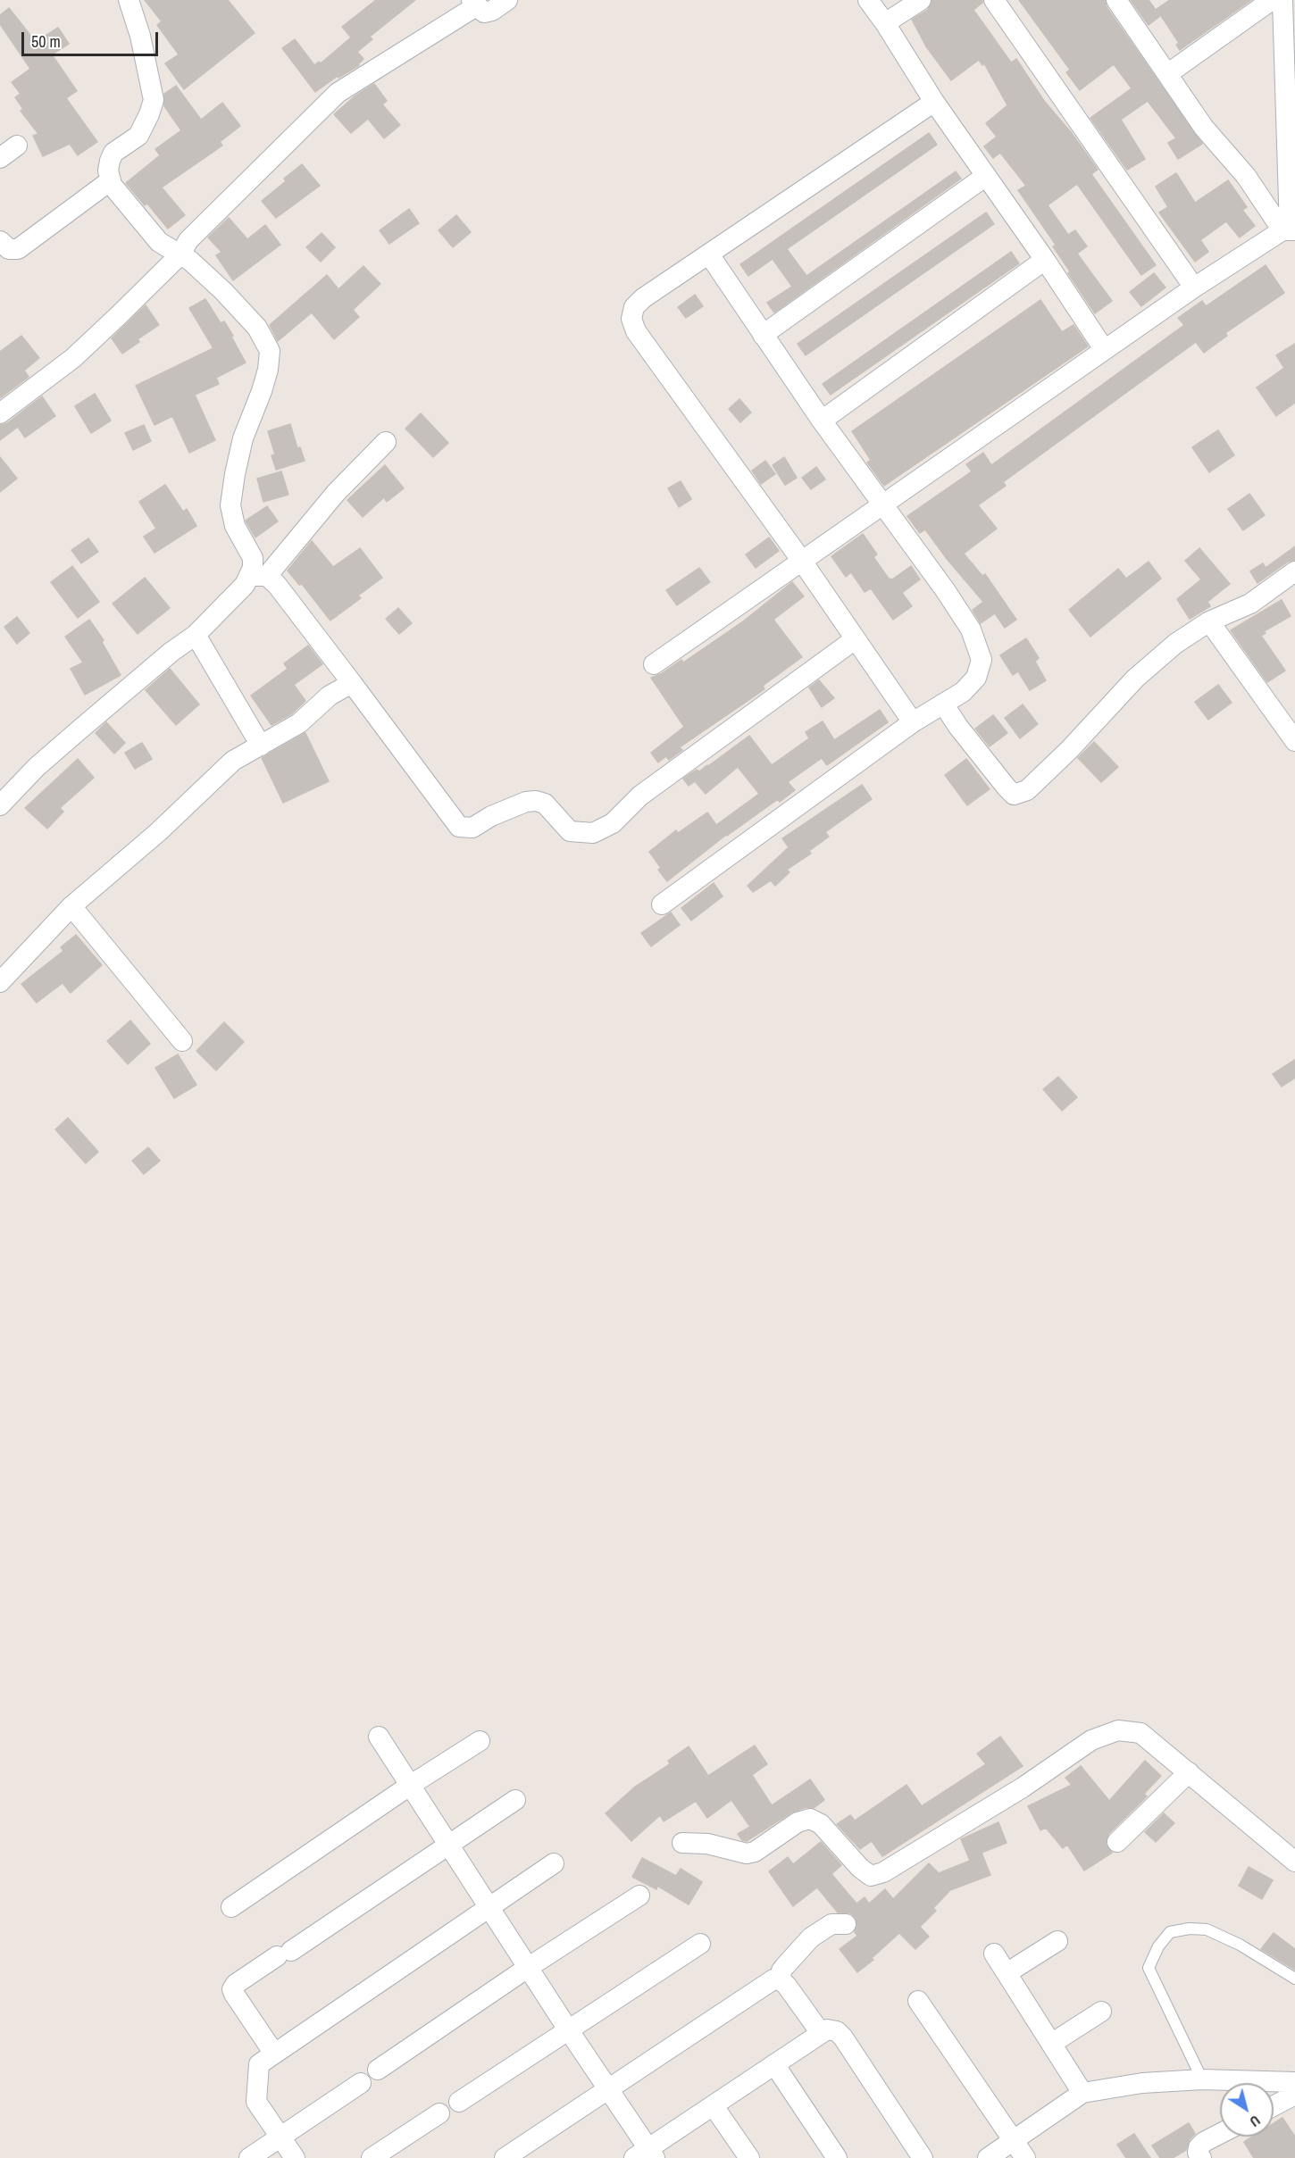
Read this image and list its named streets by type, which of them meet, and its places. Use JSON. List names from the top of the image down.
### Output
{
  "scale_bar": "50 m",
  "north": "bottom right"
}
